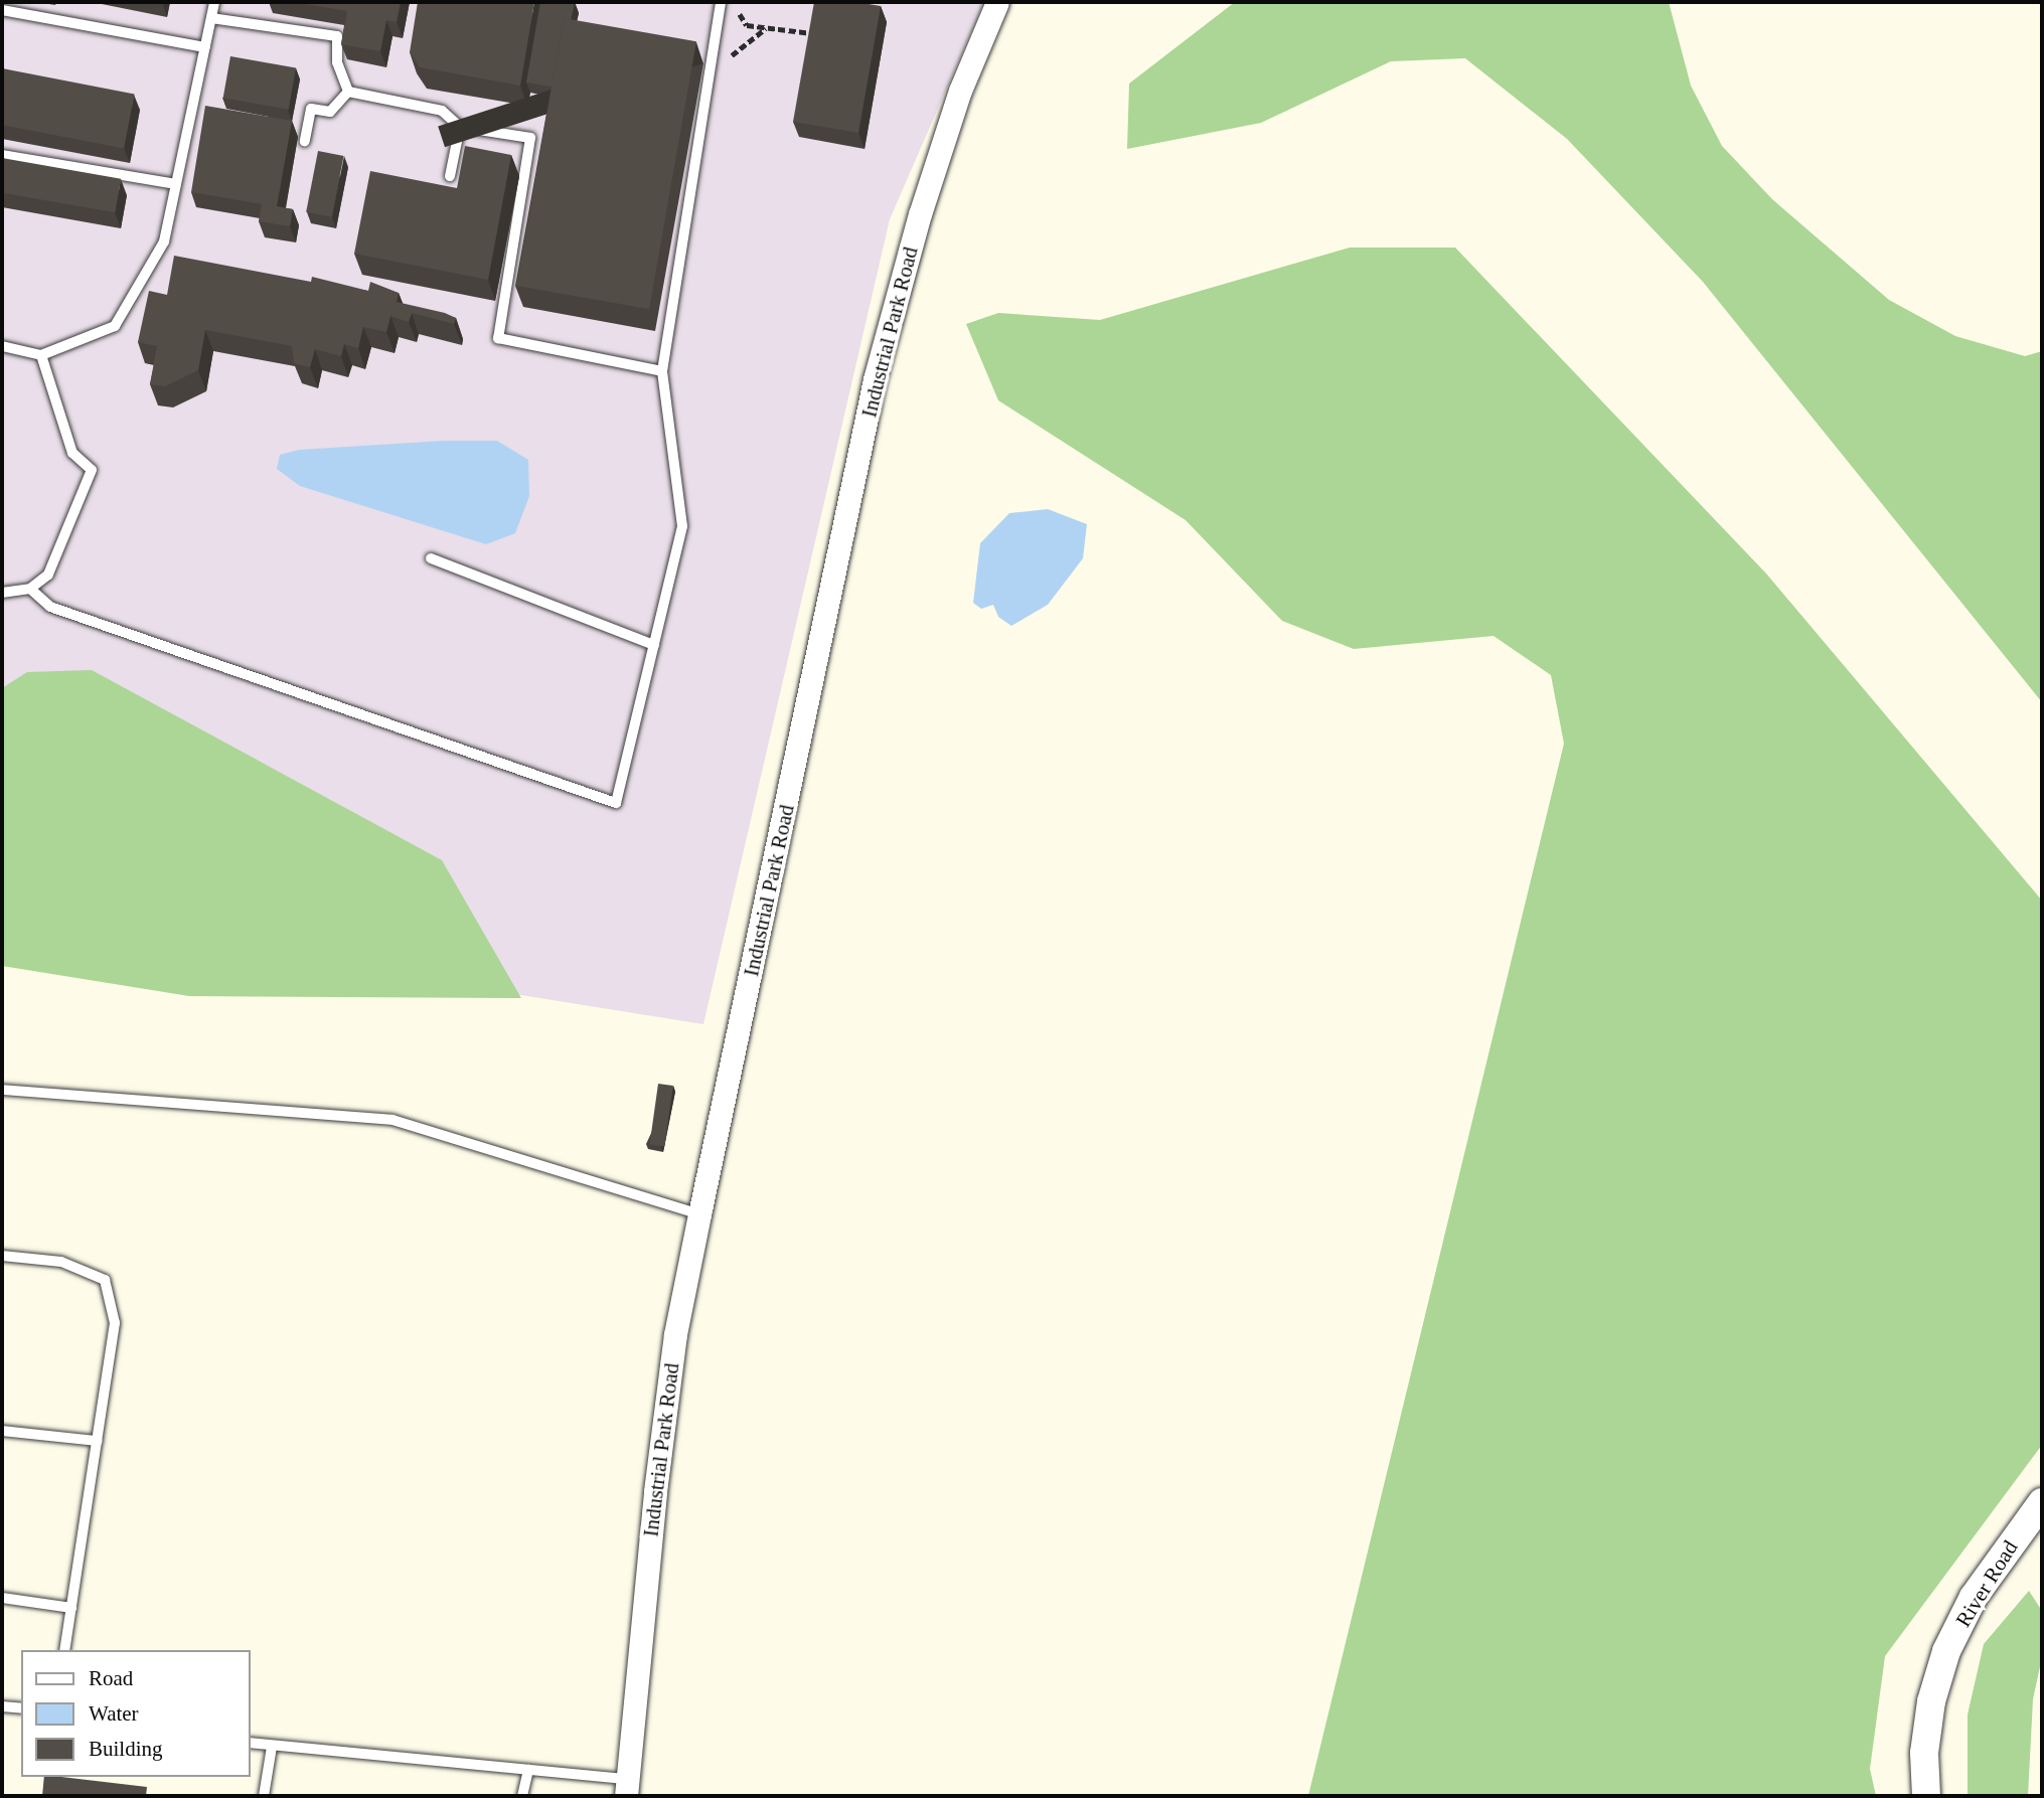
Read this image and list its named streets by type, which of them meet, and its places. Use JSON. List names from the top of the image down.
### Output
{
  "streets": {
    "street": ["Industrial Park Road", "River Road"]
  },
  "legend": ["Road", "Water", "Building"]
}
